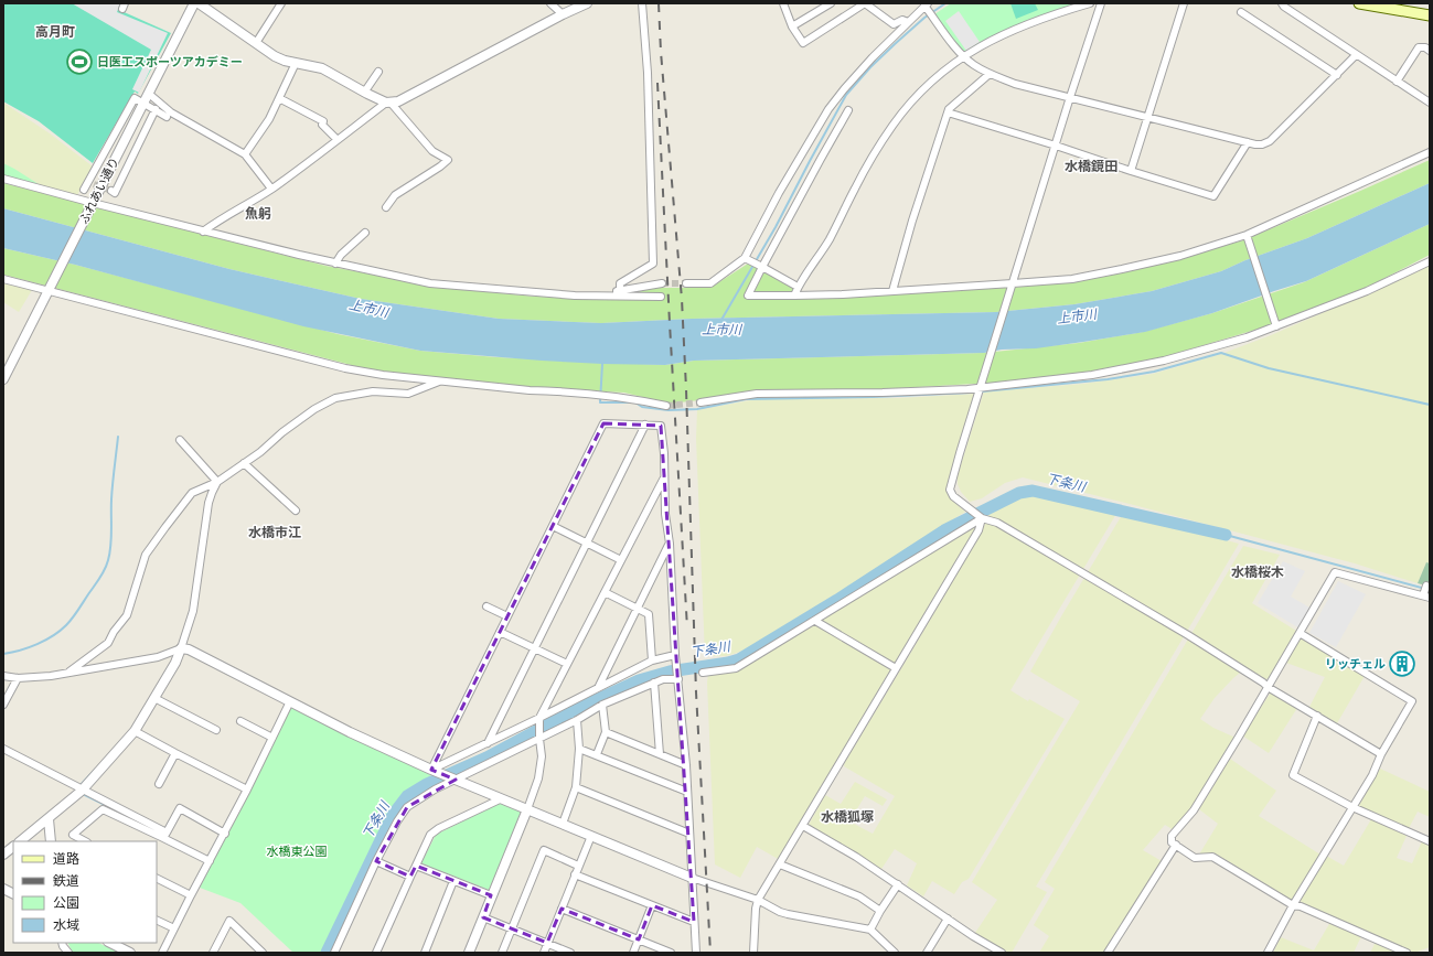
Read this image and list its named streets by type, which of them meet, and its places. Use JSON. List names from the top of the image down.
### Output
{
  "streets": {
    "street": ["ふれあい通り"]
  },
  "districts": [
    "高月町",
    "水橋鏡田",
    "魚躬",
    "水橋市江",
    "水橋桜木",
    "水橋狐塚"
  ],
  "water": ["上市川", "下条川"],
  "parks": ["水橋東公園"],
  "places": {
    "sports": ["日医工スポーツアカデミー"],
    "building": ["リッチェル"]
  },
  "legend": [
    "道路",
    "鉄道",
    "公園",
    "水域"
  ]
}
